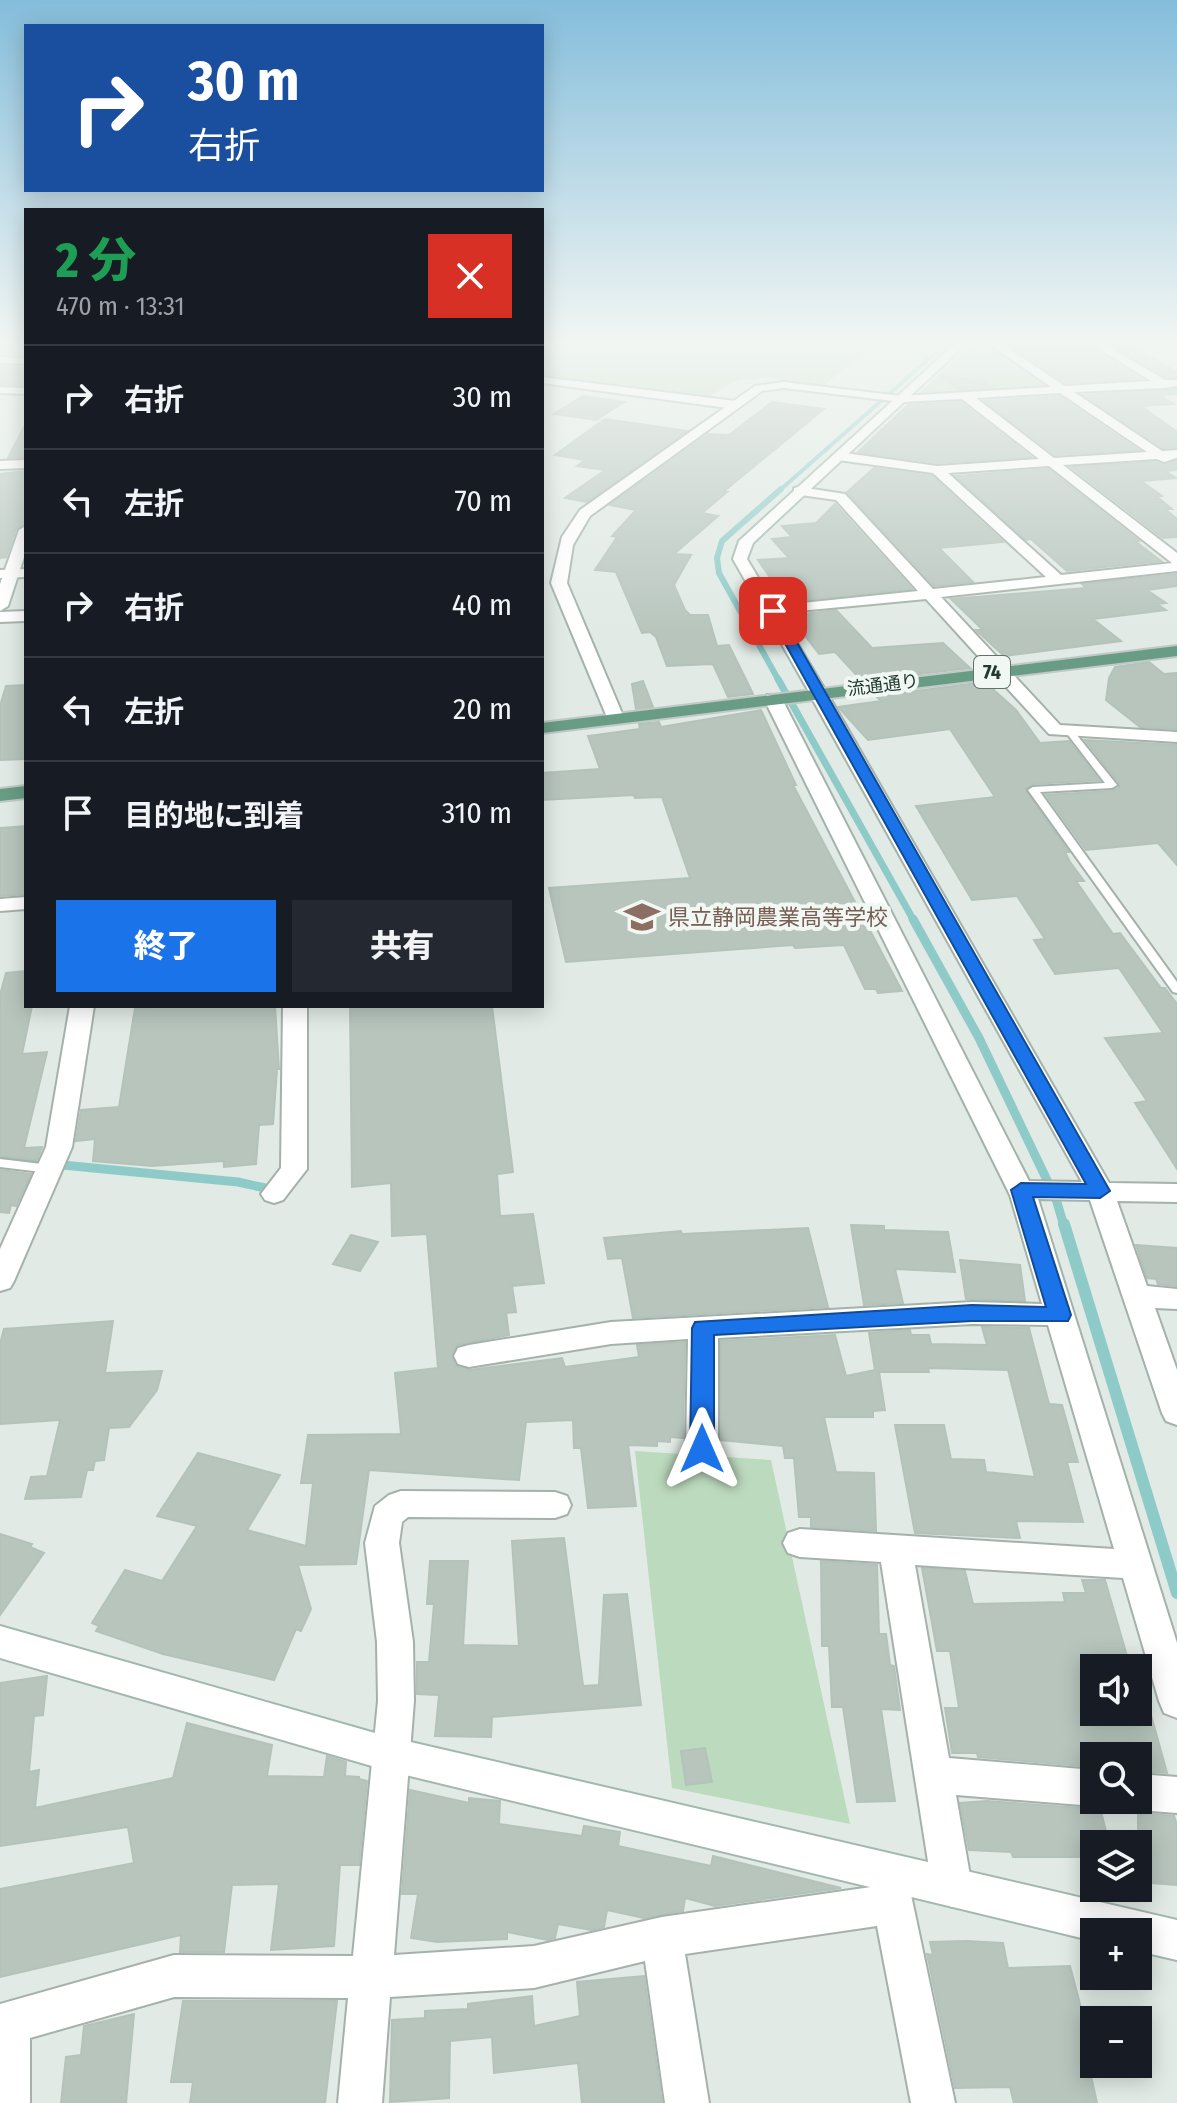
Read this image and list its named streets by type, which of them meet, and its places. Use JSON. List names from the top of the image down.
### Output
{
  "streets": {
    "main road": ["74", "流通通り"]
  },
  "places": {
    "school or university": ["県立静岡農業高等学校"]
  },
  "page": {
    "turn": ["30 m", "右折"],
    "heading": ["2 分", "470 m · 13:31"],
    "list": [
      {
        "name": "右折",
        "value": "30 m"
      },
      {
        "name": "左折",
        "value": "70 m"
      },
      {
        "name": "右折",
        "value": "40 m"
      },
      {
        "name": "左折",
        "value": "20 m"
      },
      {
        "name": "目的地に到着",
        "value": "310 m"
      }
    ],
    "buttons": ["終了", "共有"],
    "map_buttons": ["+", "−"]
  }
}
